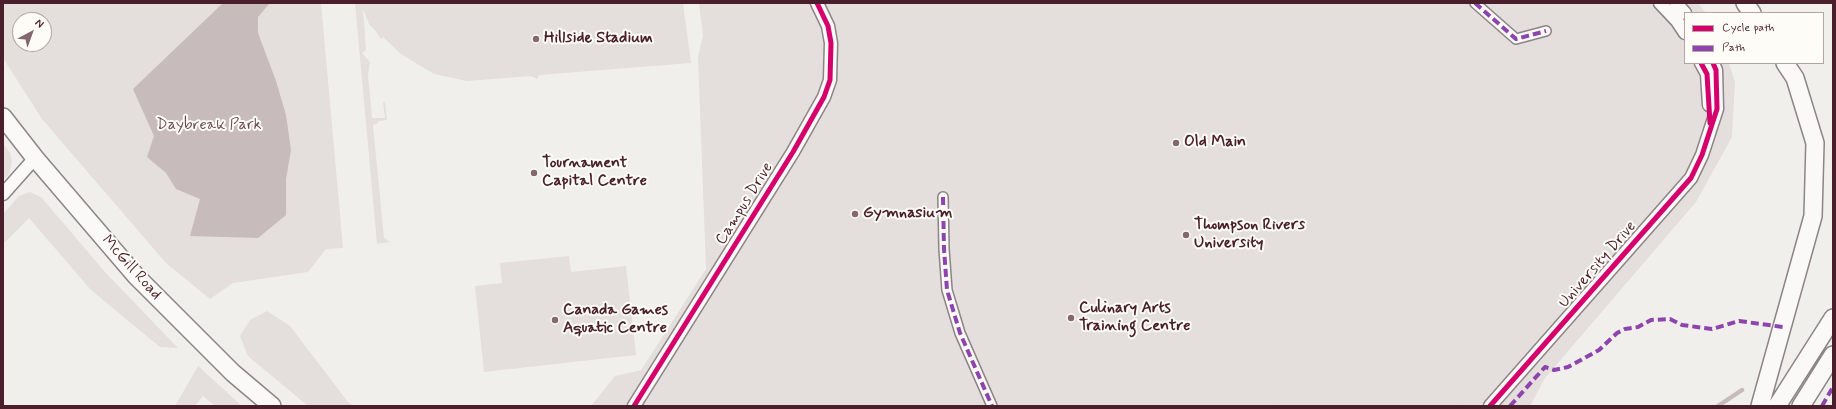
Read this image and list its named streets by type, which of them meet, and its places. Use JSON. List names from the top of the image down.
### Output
{
  "streets": {
    "main road": ["McGill Road"],
    "street": ["Campus Drive", "University Drive"]
  },
  "parks": ["Daybreak Park"],
  "places": [
    "Hillside Stadium",
    "Old Main",
    "Tournament Capital Centre",
    "Gymnasium",
    "Thompson Rivers University",
    "Culinary Arts Training Centre",
    "Canada Games Aquatic Centre"
  ],
  "legend": ["Cycle path", "Path"],
  "north": "top right"
}
